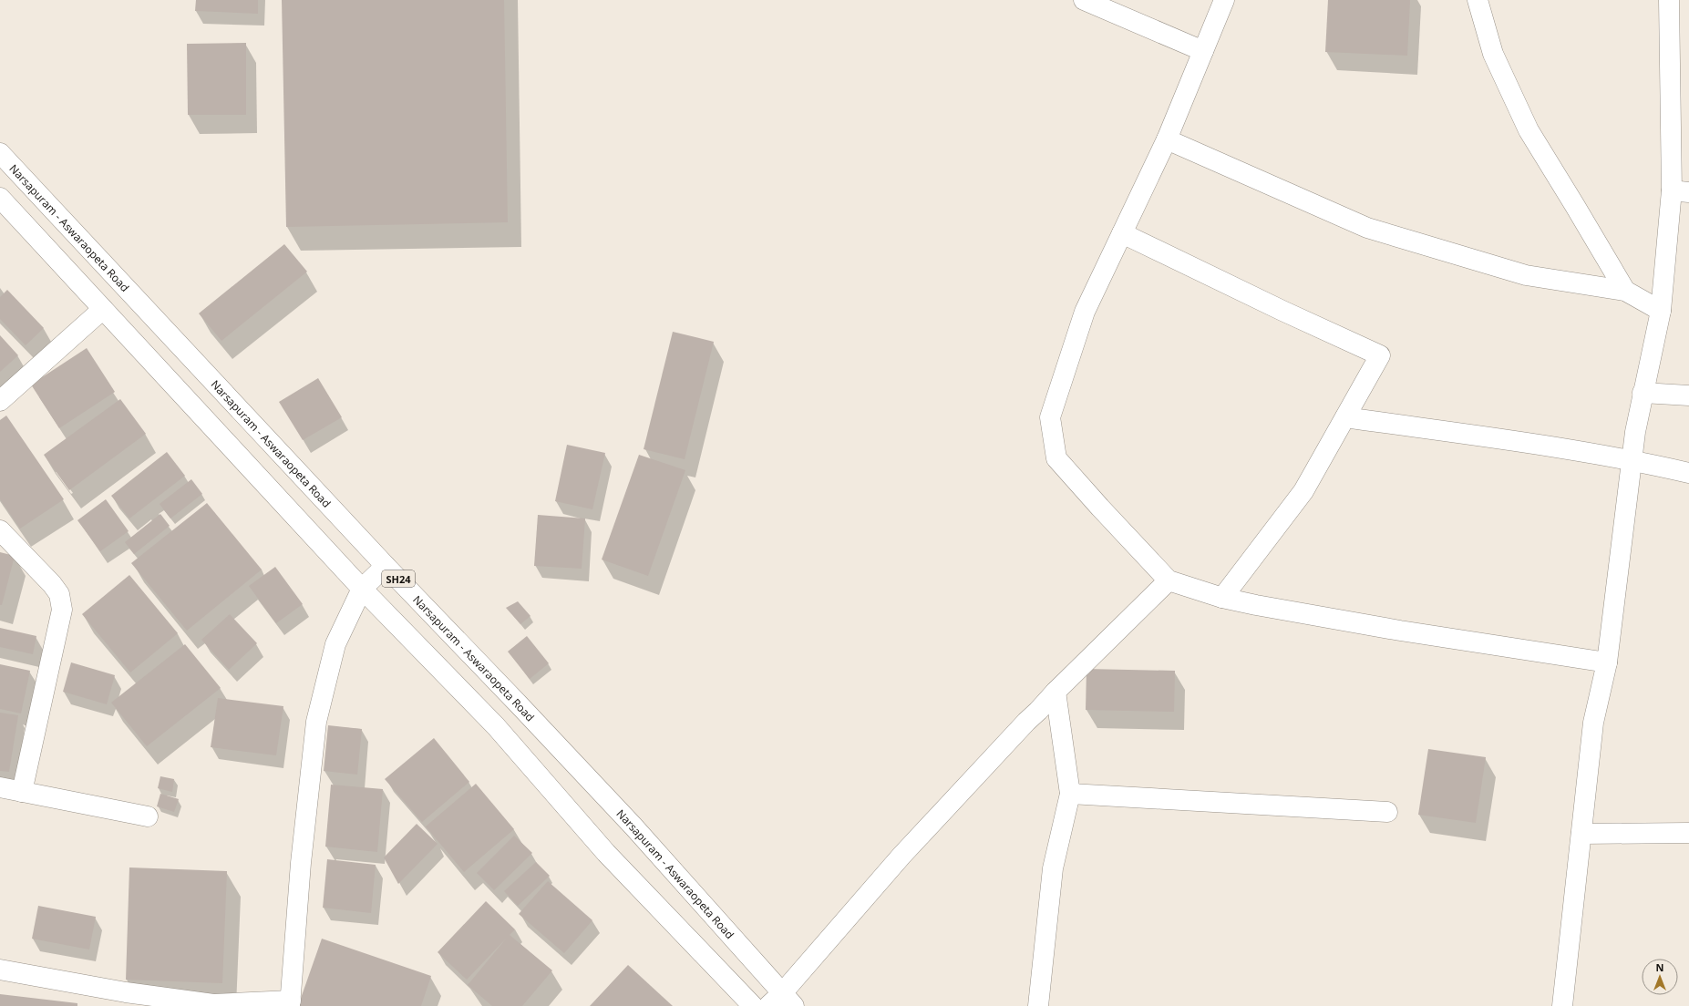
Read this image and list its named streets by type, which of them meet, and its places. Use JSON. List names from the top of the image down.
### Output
{
  "streets": {
    "street": ["Narsapuram - Aswaraopeta Road", "SH24"]
  },
  "north": "top"
}
